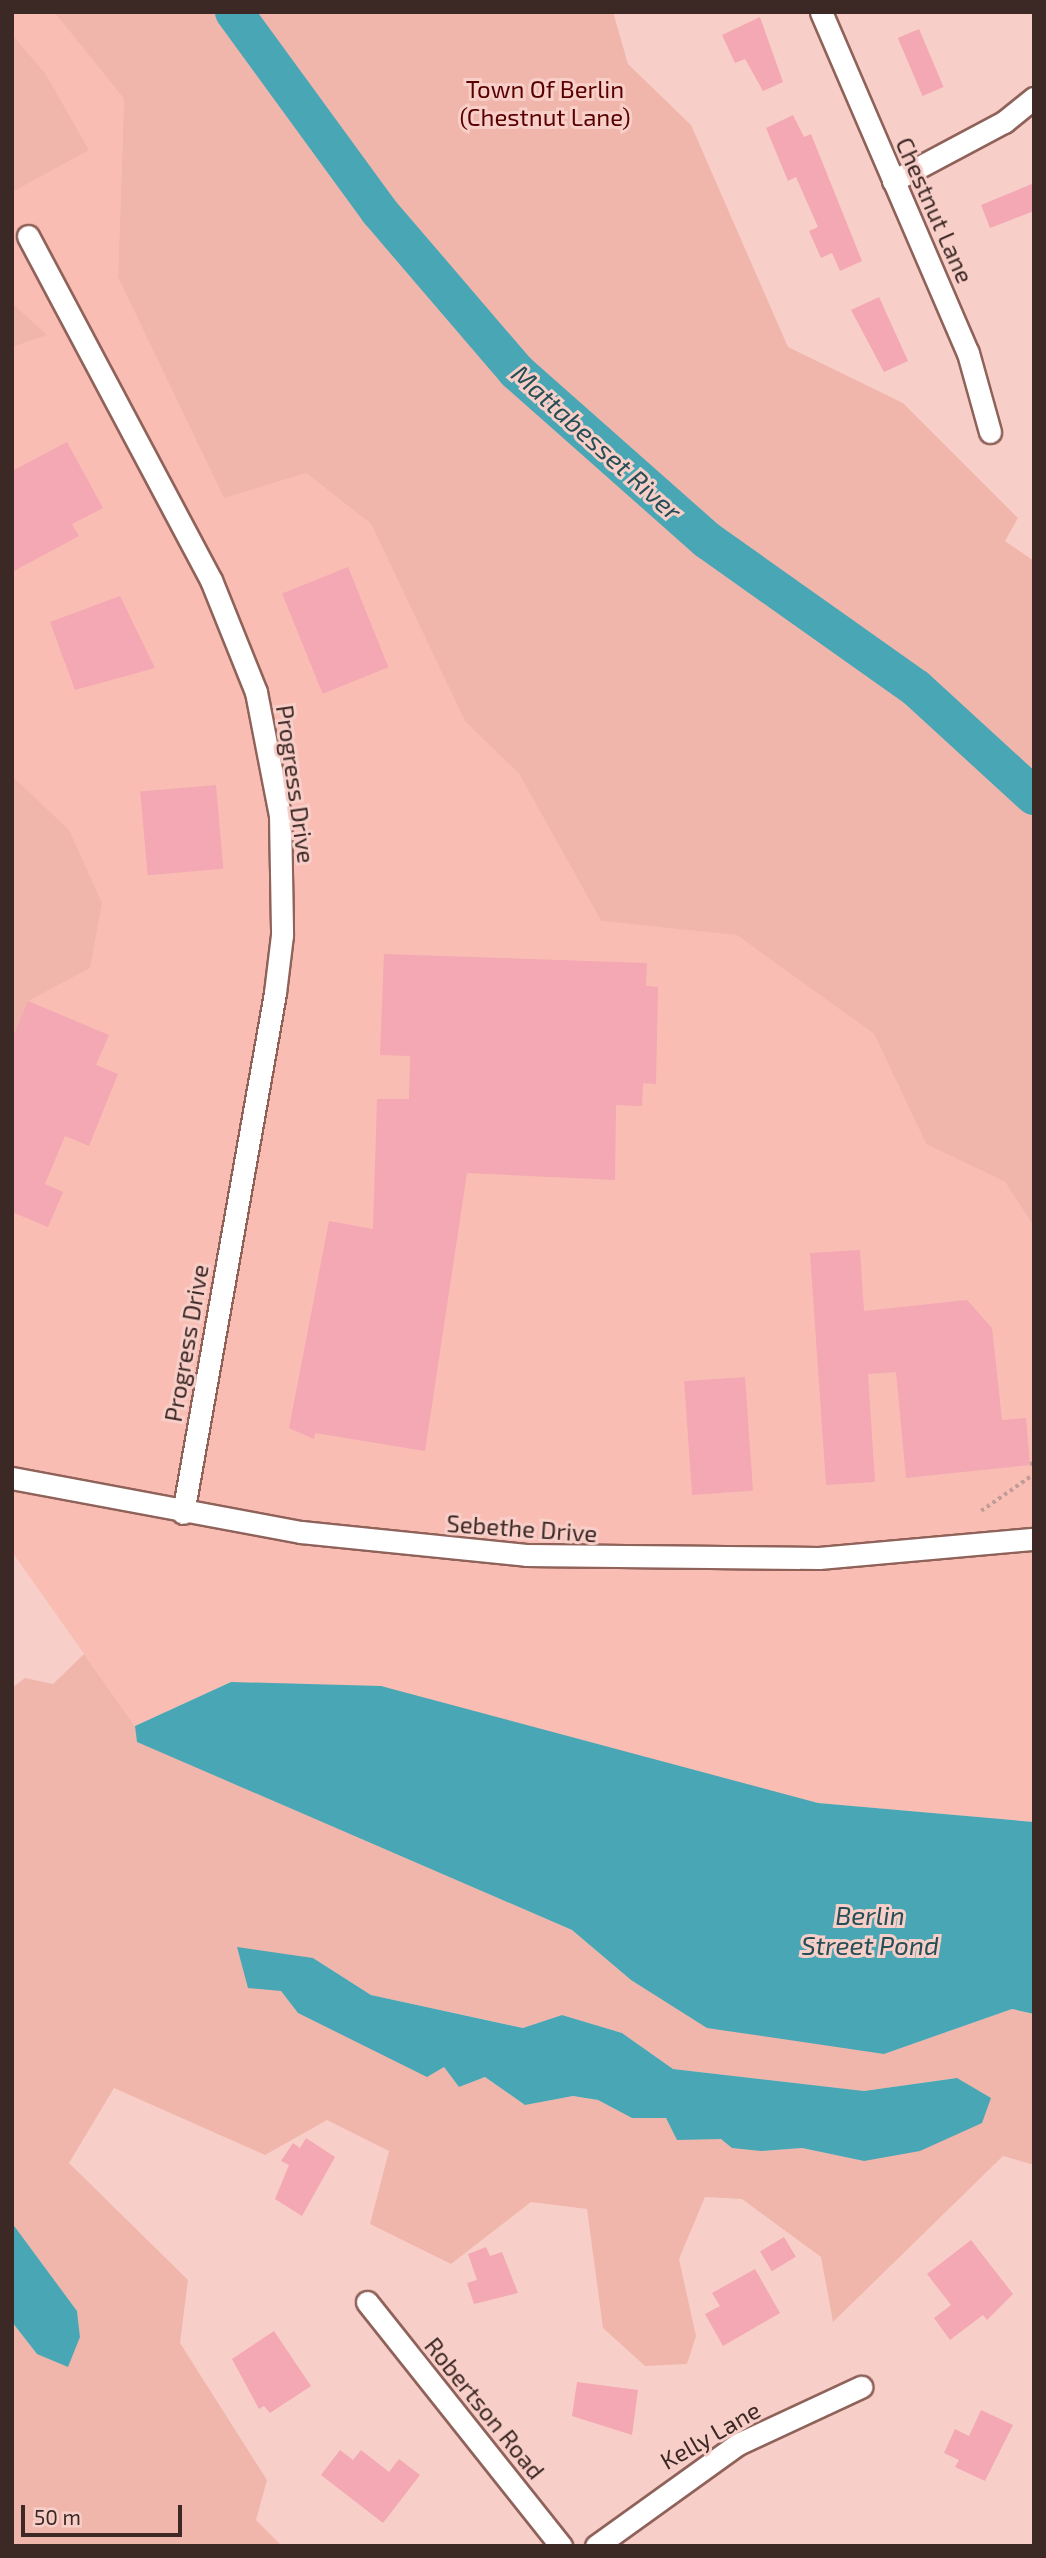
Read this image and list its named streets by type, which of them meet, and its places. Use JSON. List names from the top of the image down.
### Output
{
  "streets": {
    "street": [
      "Chestnut Lane",
      "Progress Drive",
      "Sebethe Drive",
      "Robertson Road",
      "Kelly Lane"
    ]
  },
  "crossings": [
    ["Progress Drive", "Sebethe Drive"]
  ],
  "water": ["Mattabesset River", "Berlin Street Pond"],
  "parks": ["Town Of Berlin (Chestnut Lane)"],
  "scale_bar": "50 m"
}
